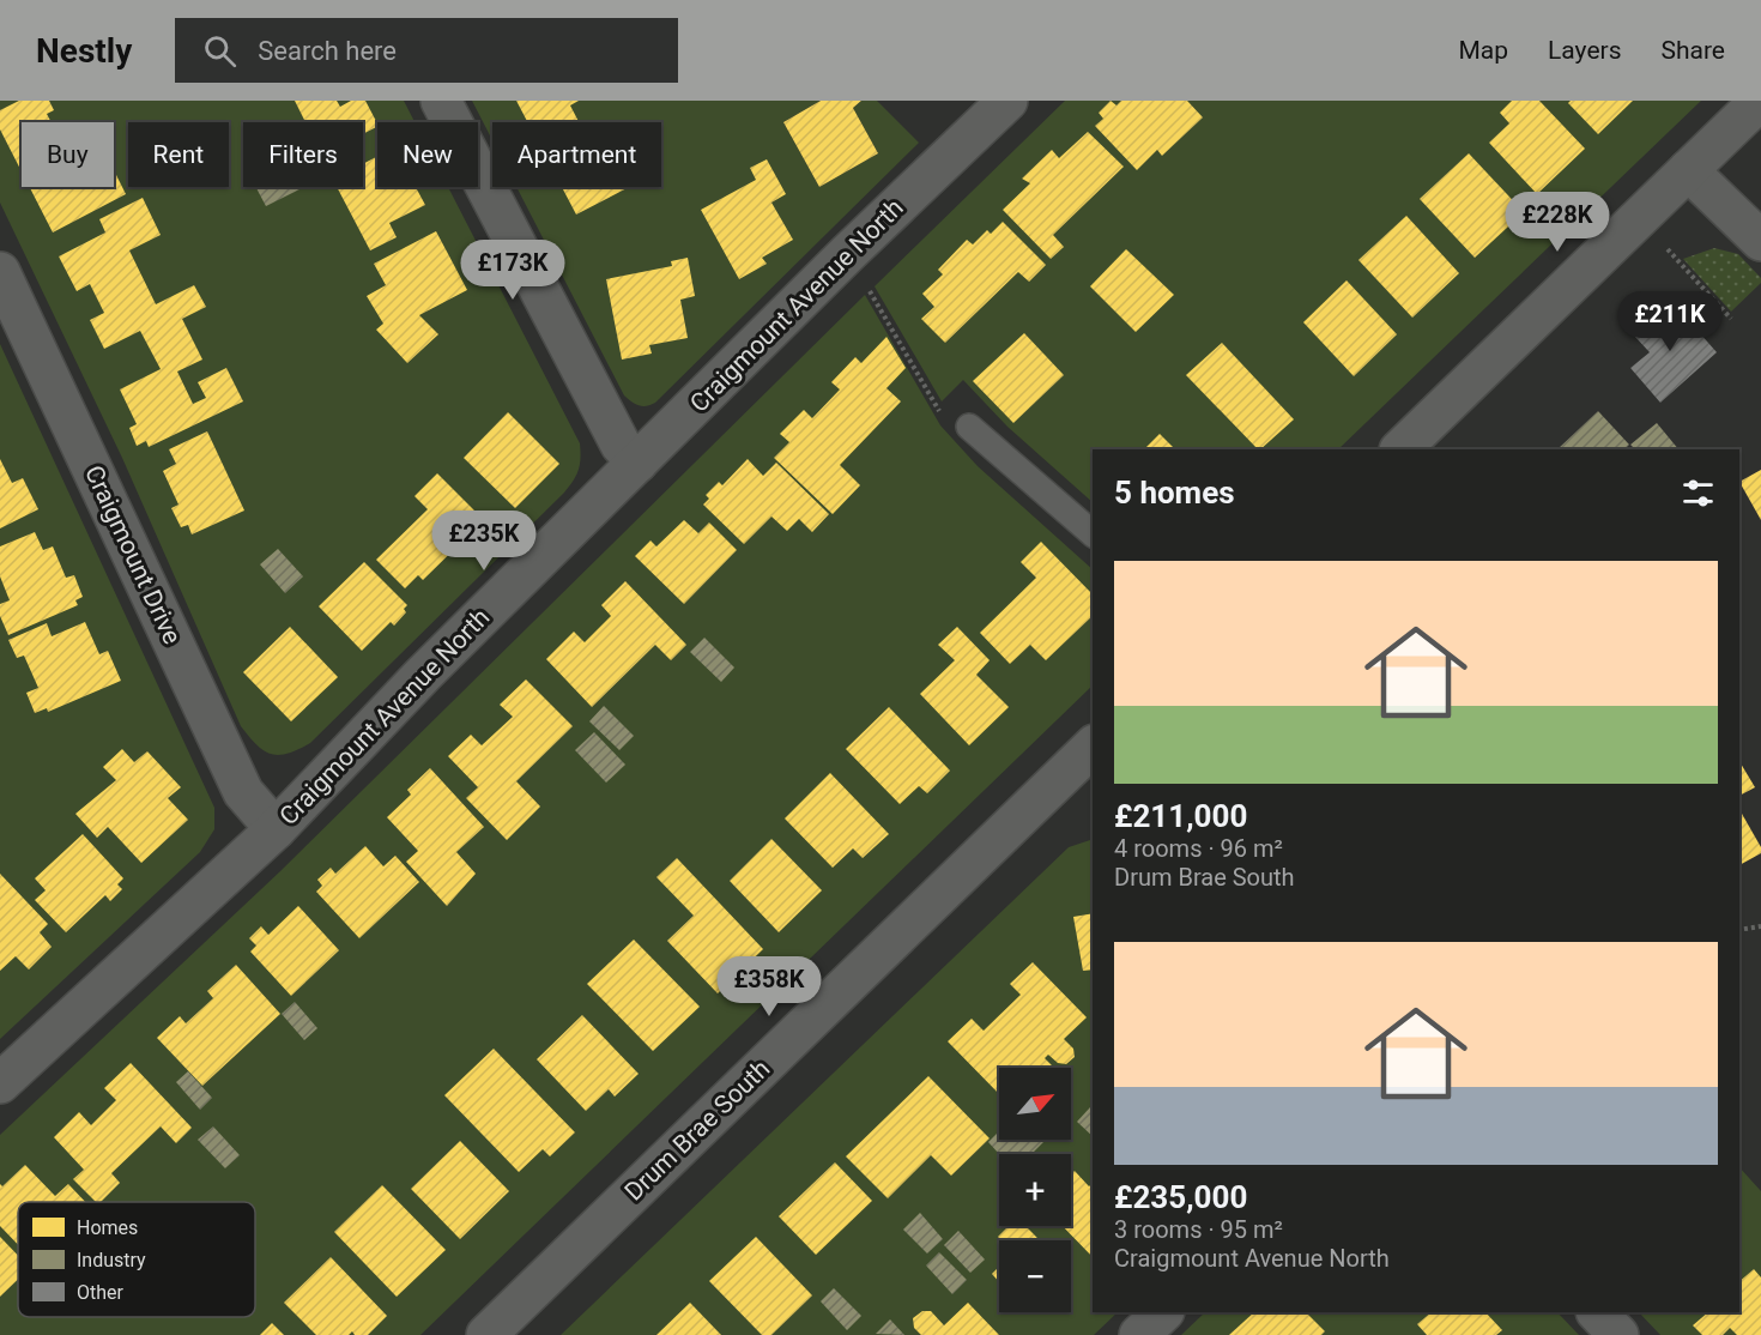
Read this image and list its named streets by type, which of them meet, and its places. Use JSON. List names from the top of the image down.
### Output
{
  "streets": {
    "street": ["Craigmount Avenue North", "Craigmount Drive", "Drum Brae South"]
  },
  "crossings": [
    ["Craigmount Avenue North", "Craigmount Drive"]
  ],
  "legend": ["Homes", "Industry", "Other"],
  "north": "top right",
  "page": {
    "header": "Nestly",
    "search": "Search here",
    "nav": ["Map", "Layers", "Share"],
    "chip": [
      "Buy",
      "Rent",
      "Filters",
      "New",
      "Apartment"
    ],
    "price": [
      "£228K",
      "£173K",
      "£211K",
      "£235K",
      "£358K"
    ],
    "heading": "5 homes",
    "list": [
      {
        "name": "£211,000",
        "note": "4 rooms · 96 m² · Drum Brae South"
      },
      {
        "name": "£235,000",
        "note": "3 rooms · 95 m² · Craigmount Avenue North"
      }
    ],
    "map_buttons": ["+", "−"]
  }
}
